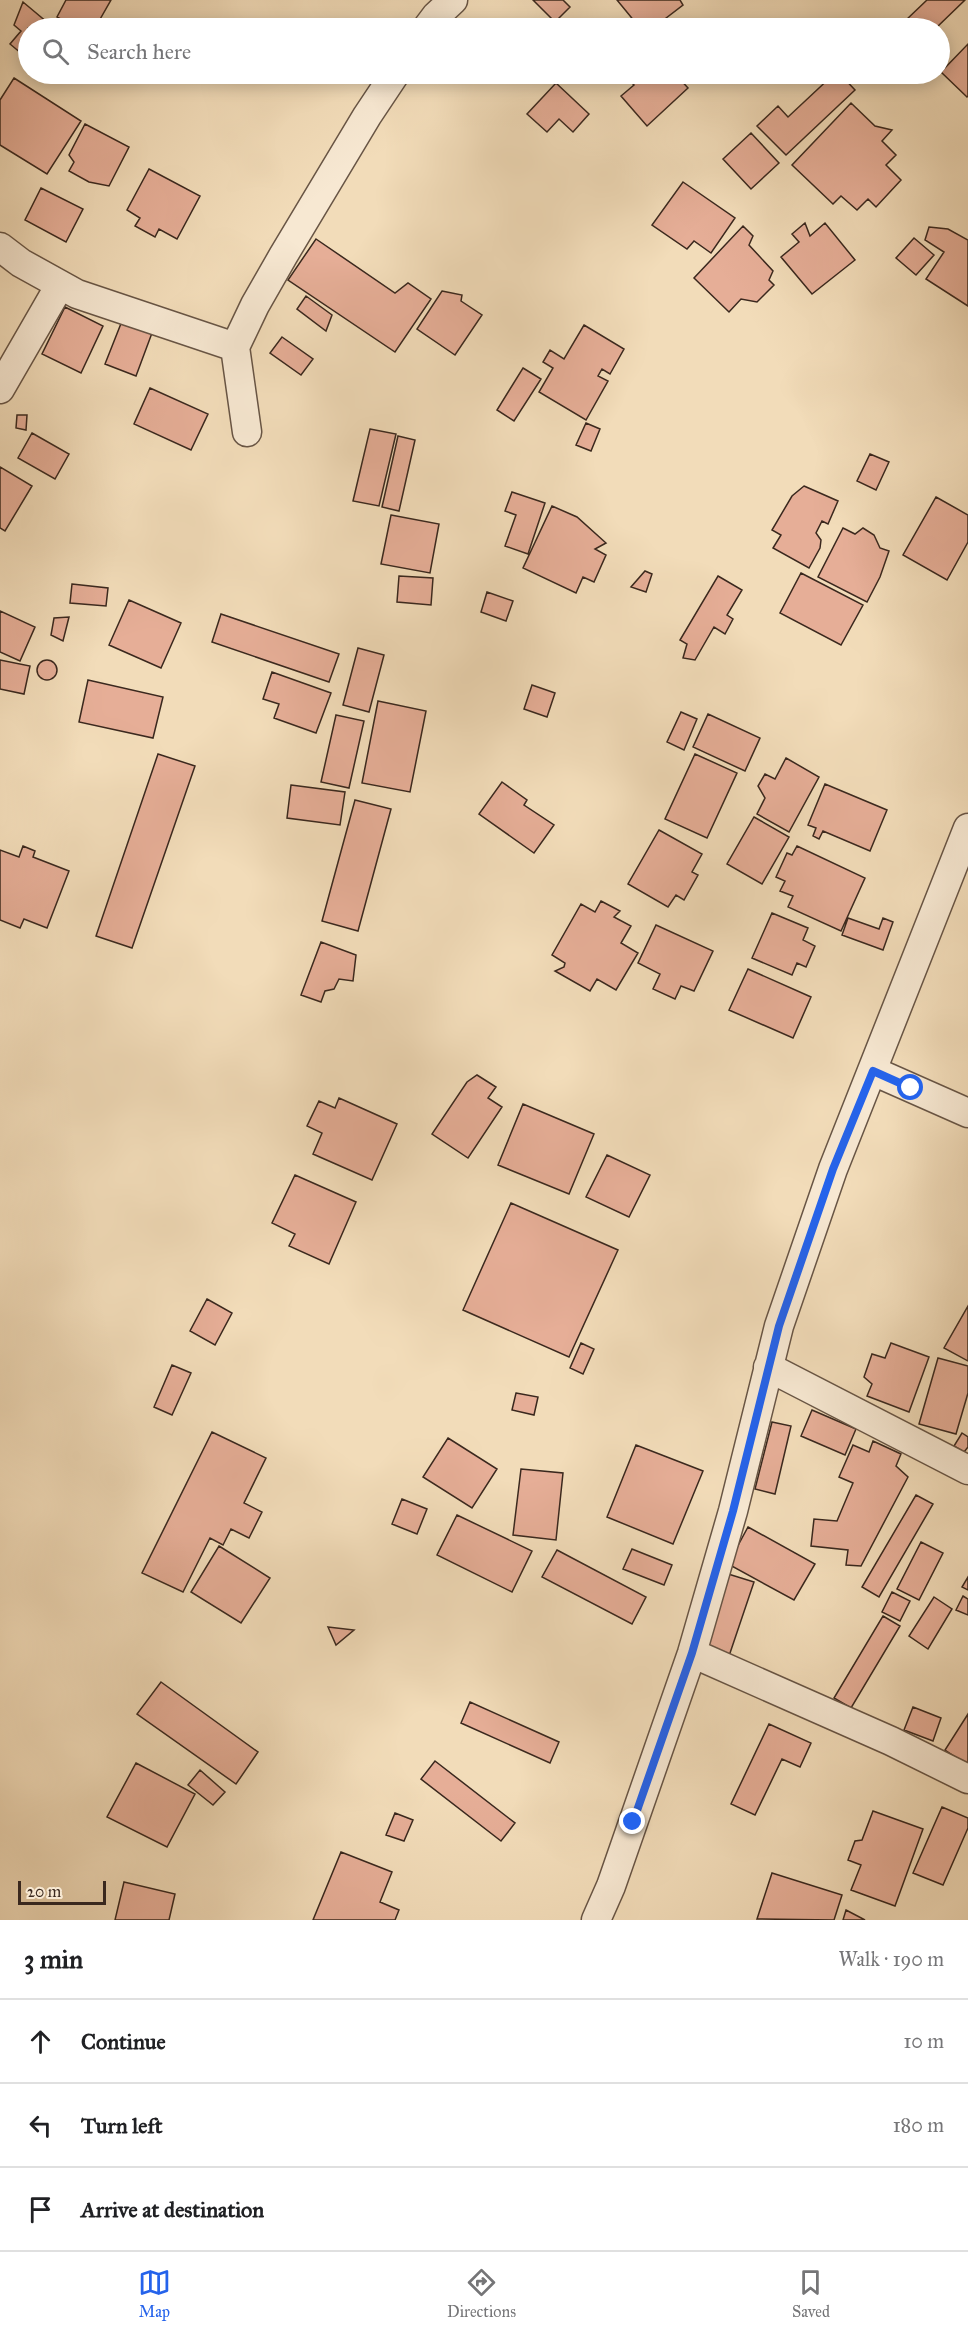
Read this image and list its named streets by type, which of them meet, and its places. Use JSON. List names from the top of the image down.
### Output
{
  "scale_bar": "20 m",
  "page": {
    "search": "Search here",
    "scale": "20 m",
    "heading": ["3 min", "Walk · 190 m"],
    "list": [
      ["Continue", "10 m"],
      ["Turn left", "180 m"],
      "Arrive at destination"
    ],
    "nav": ["Map", "Directions", "Saved"]
  }
}
